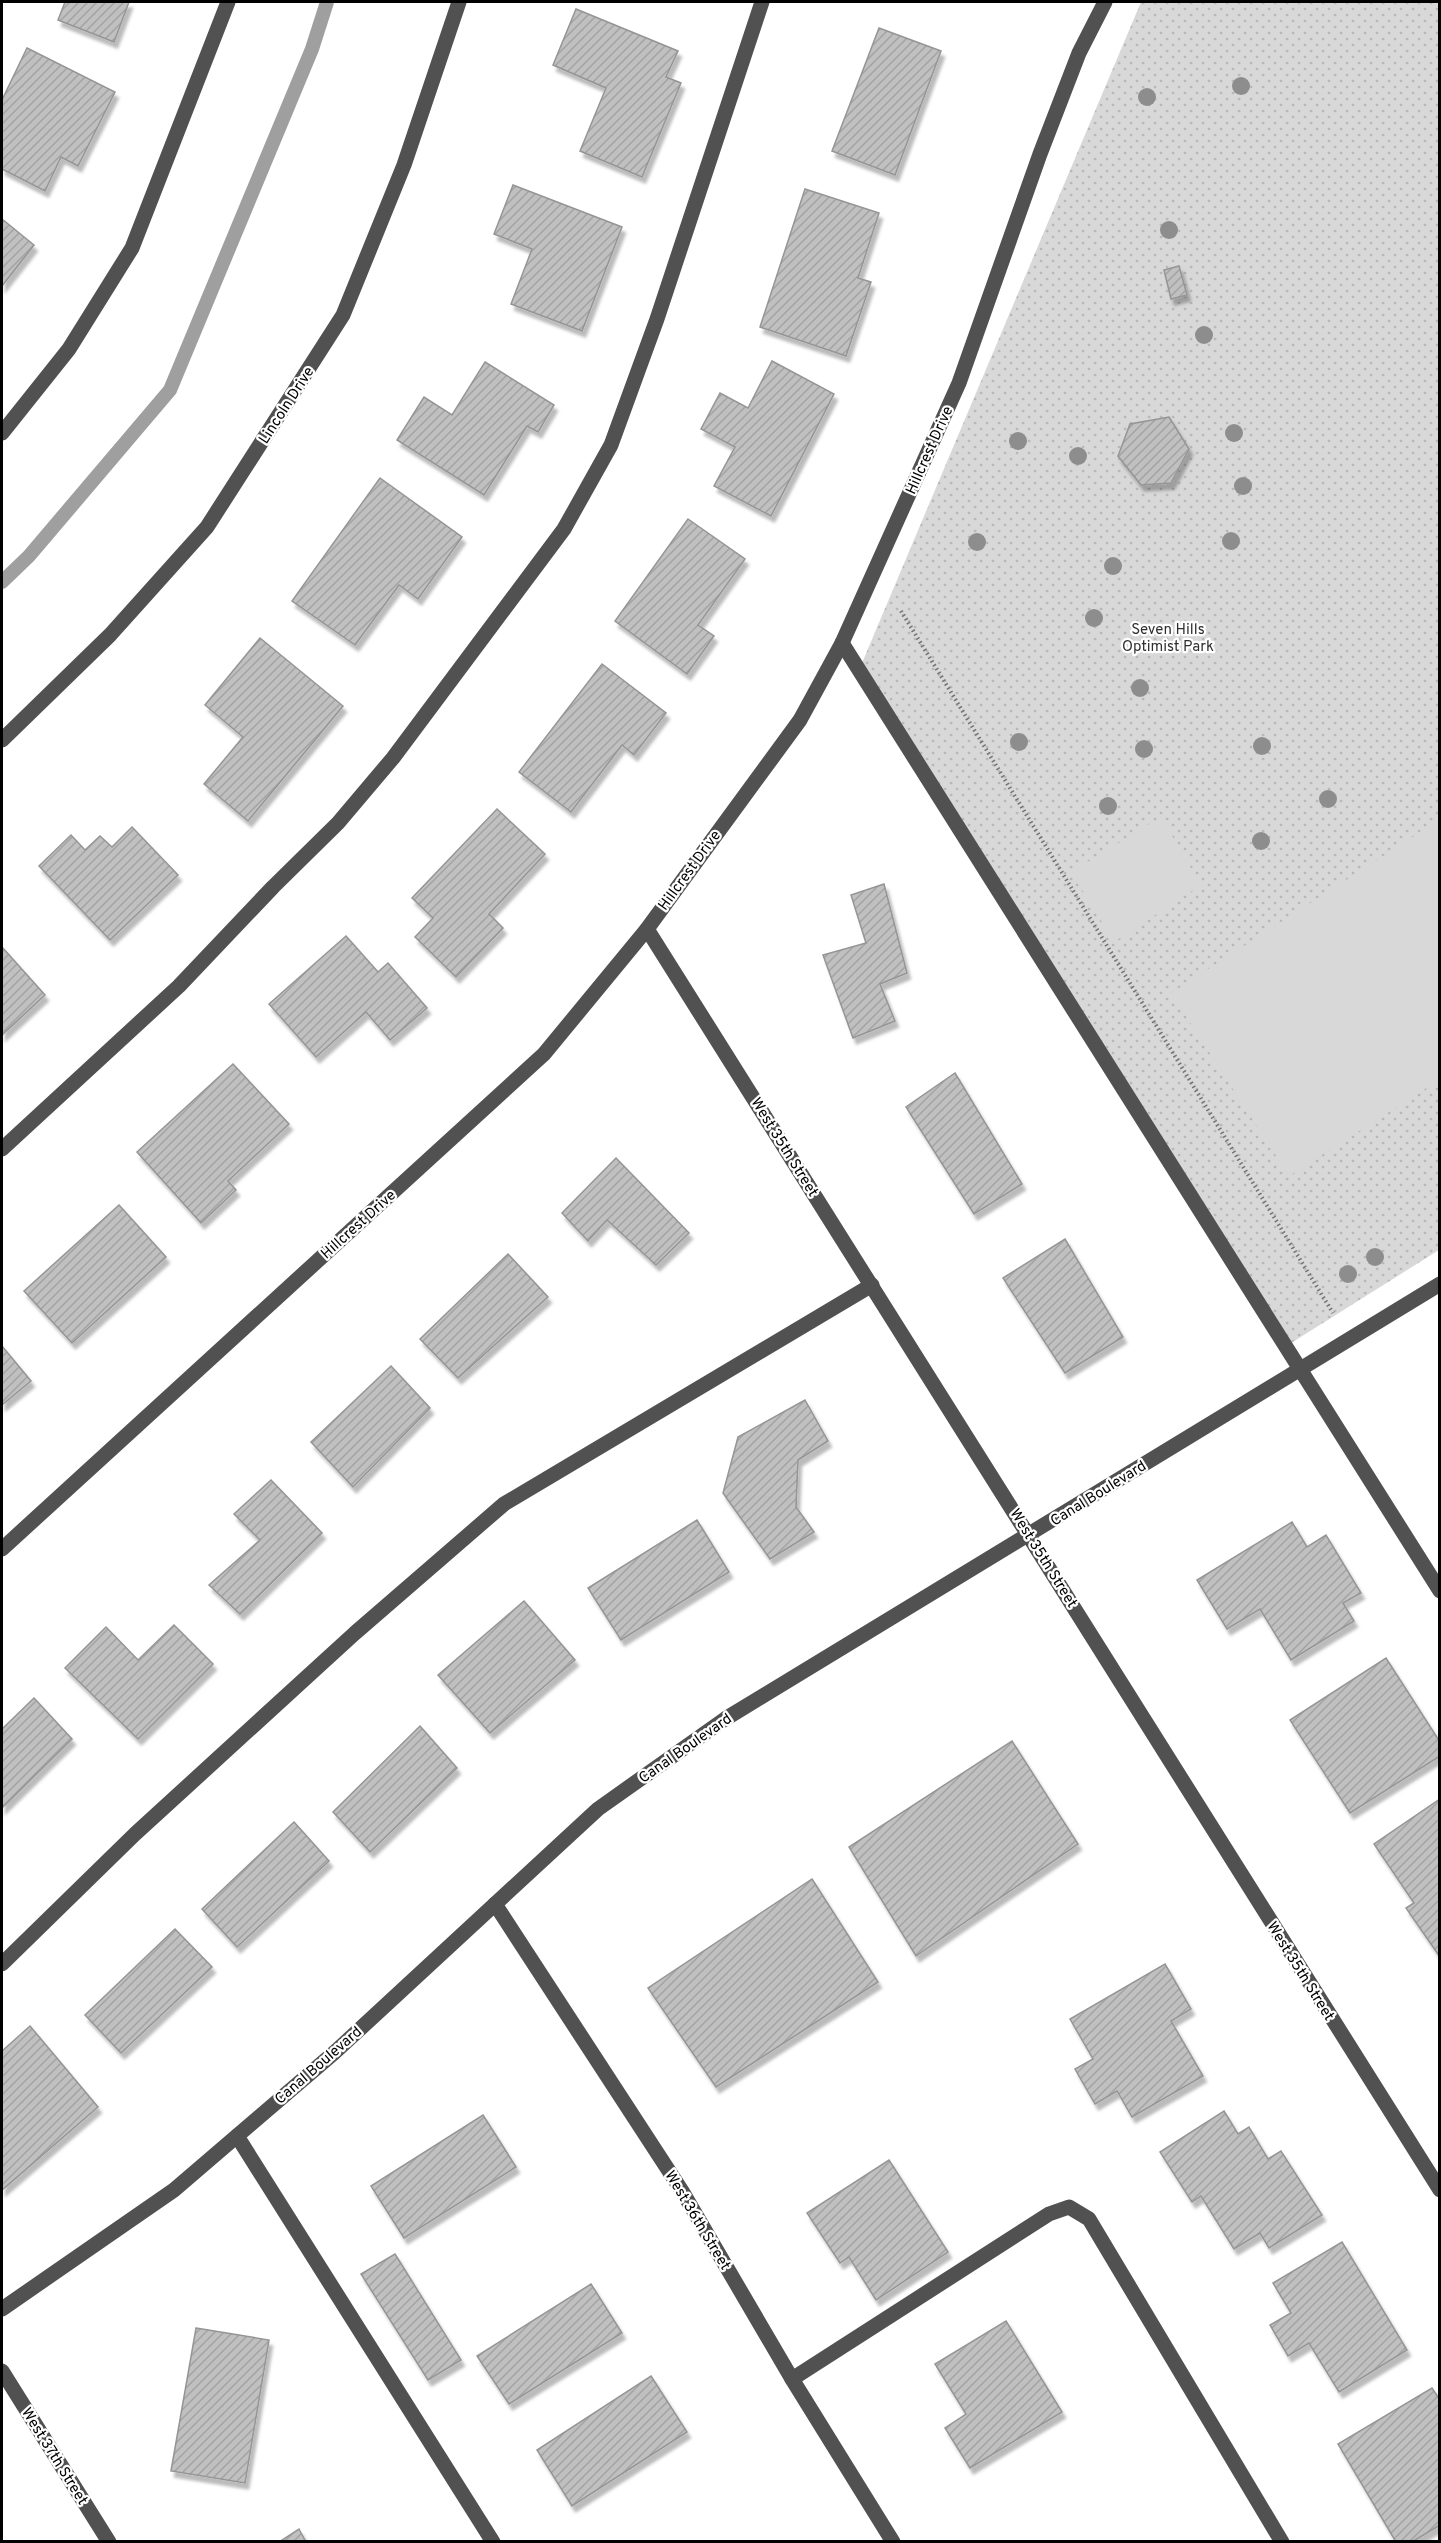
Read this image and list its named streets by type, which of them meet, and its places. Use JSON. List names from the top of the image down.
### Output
{
  "streets": {
    "street": [
      "Lincoln Drive",
      "Hillcrest Drive",
      "West 35th Street",
      "Canal Boulevard",
      "West 36th Street",
      "West 37th Street"
    ]
  },
  "crossings": [
    ["Hillcrest Drive", "West 35th Street"],
    ["West 35th Street", "Canal Boulevard"],
    ["Canal Boulevard", "West 36th Street"]
  ],
  "parks": ["Seven Hills Optimist Park"]
}
